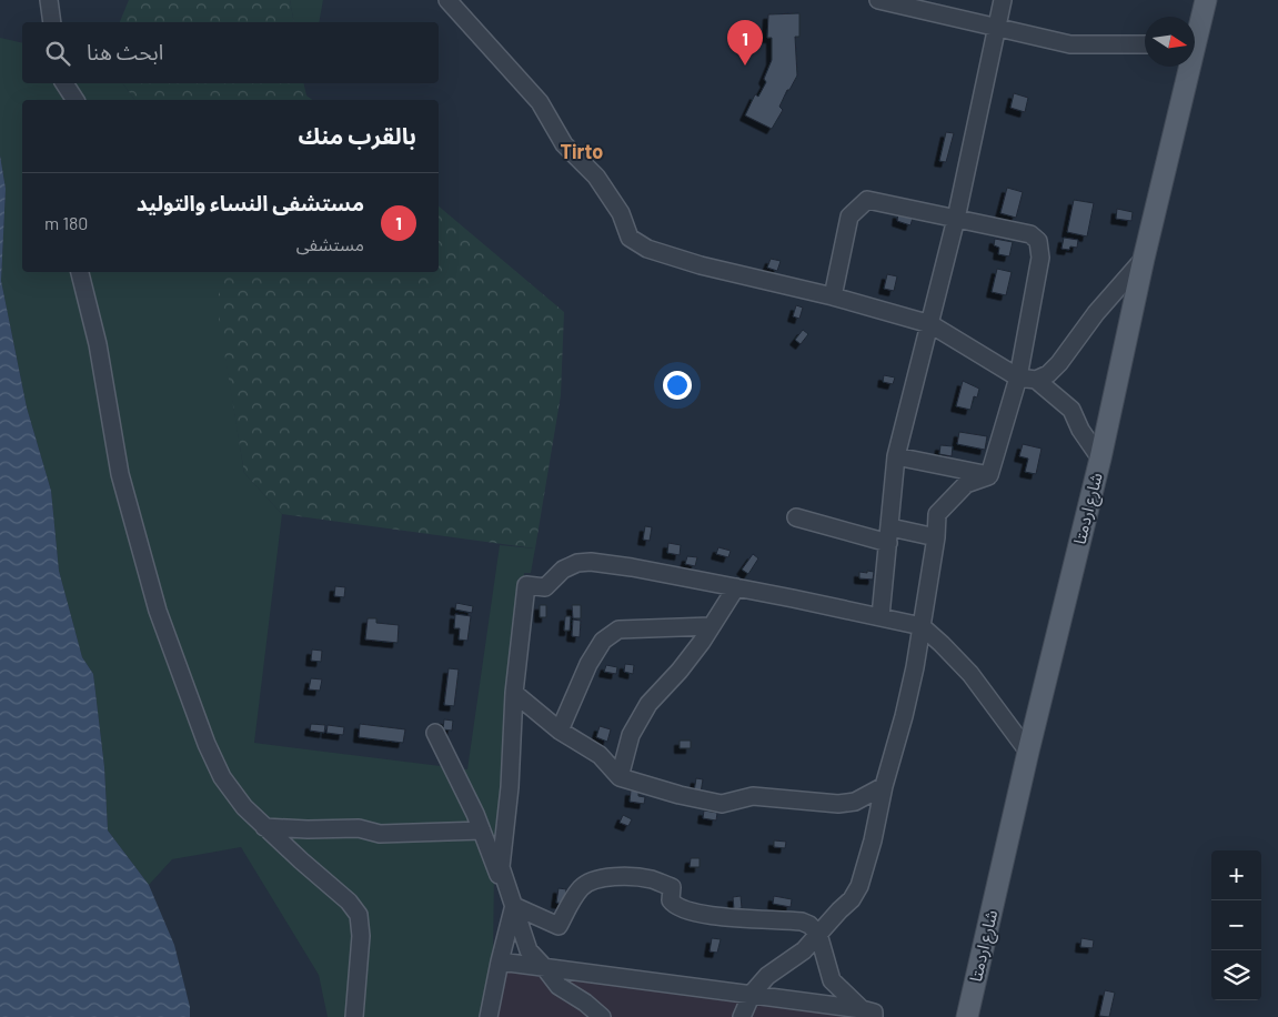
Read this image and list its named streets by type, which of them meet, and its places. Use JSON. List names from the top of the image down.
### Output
{
  "streets": {
    "main road": ["شارع اردمتا"]
  },
  "districts": ["Tirto"],
  "north": "right",
  "page": {
    "pins": "1",
    "search": "ابحث هنا",
    "heading": "بالقرب منك",
    "list": [
      {
        "mark": "1",
        "name": "مستشفى النساء والتوليد",
        "note": "مستشفى",
        "value": "180 m"
      }
    ],
    "map_buttons": ["+", "−"]
  }
}
